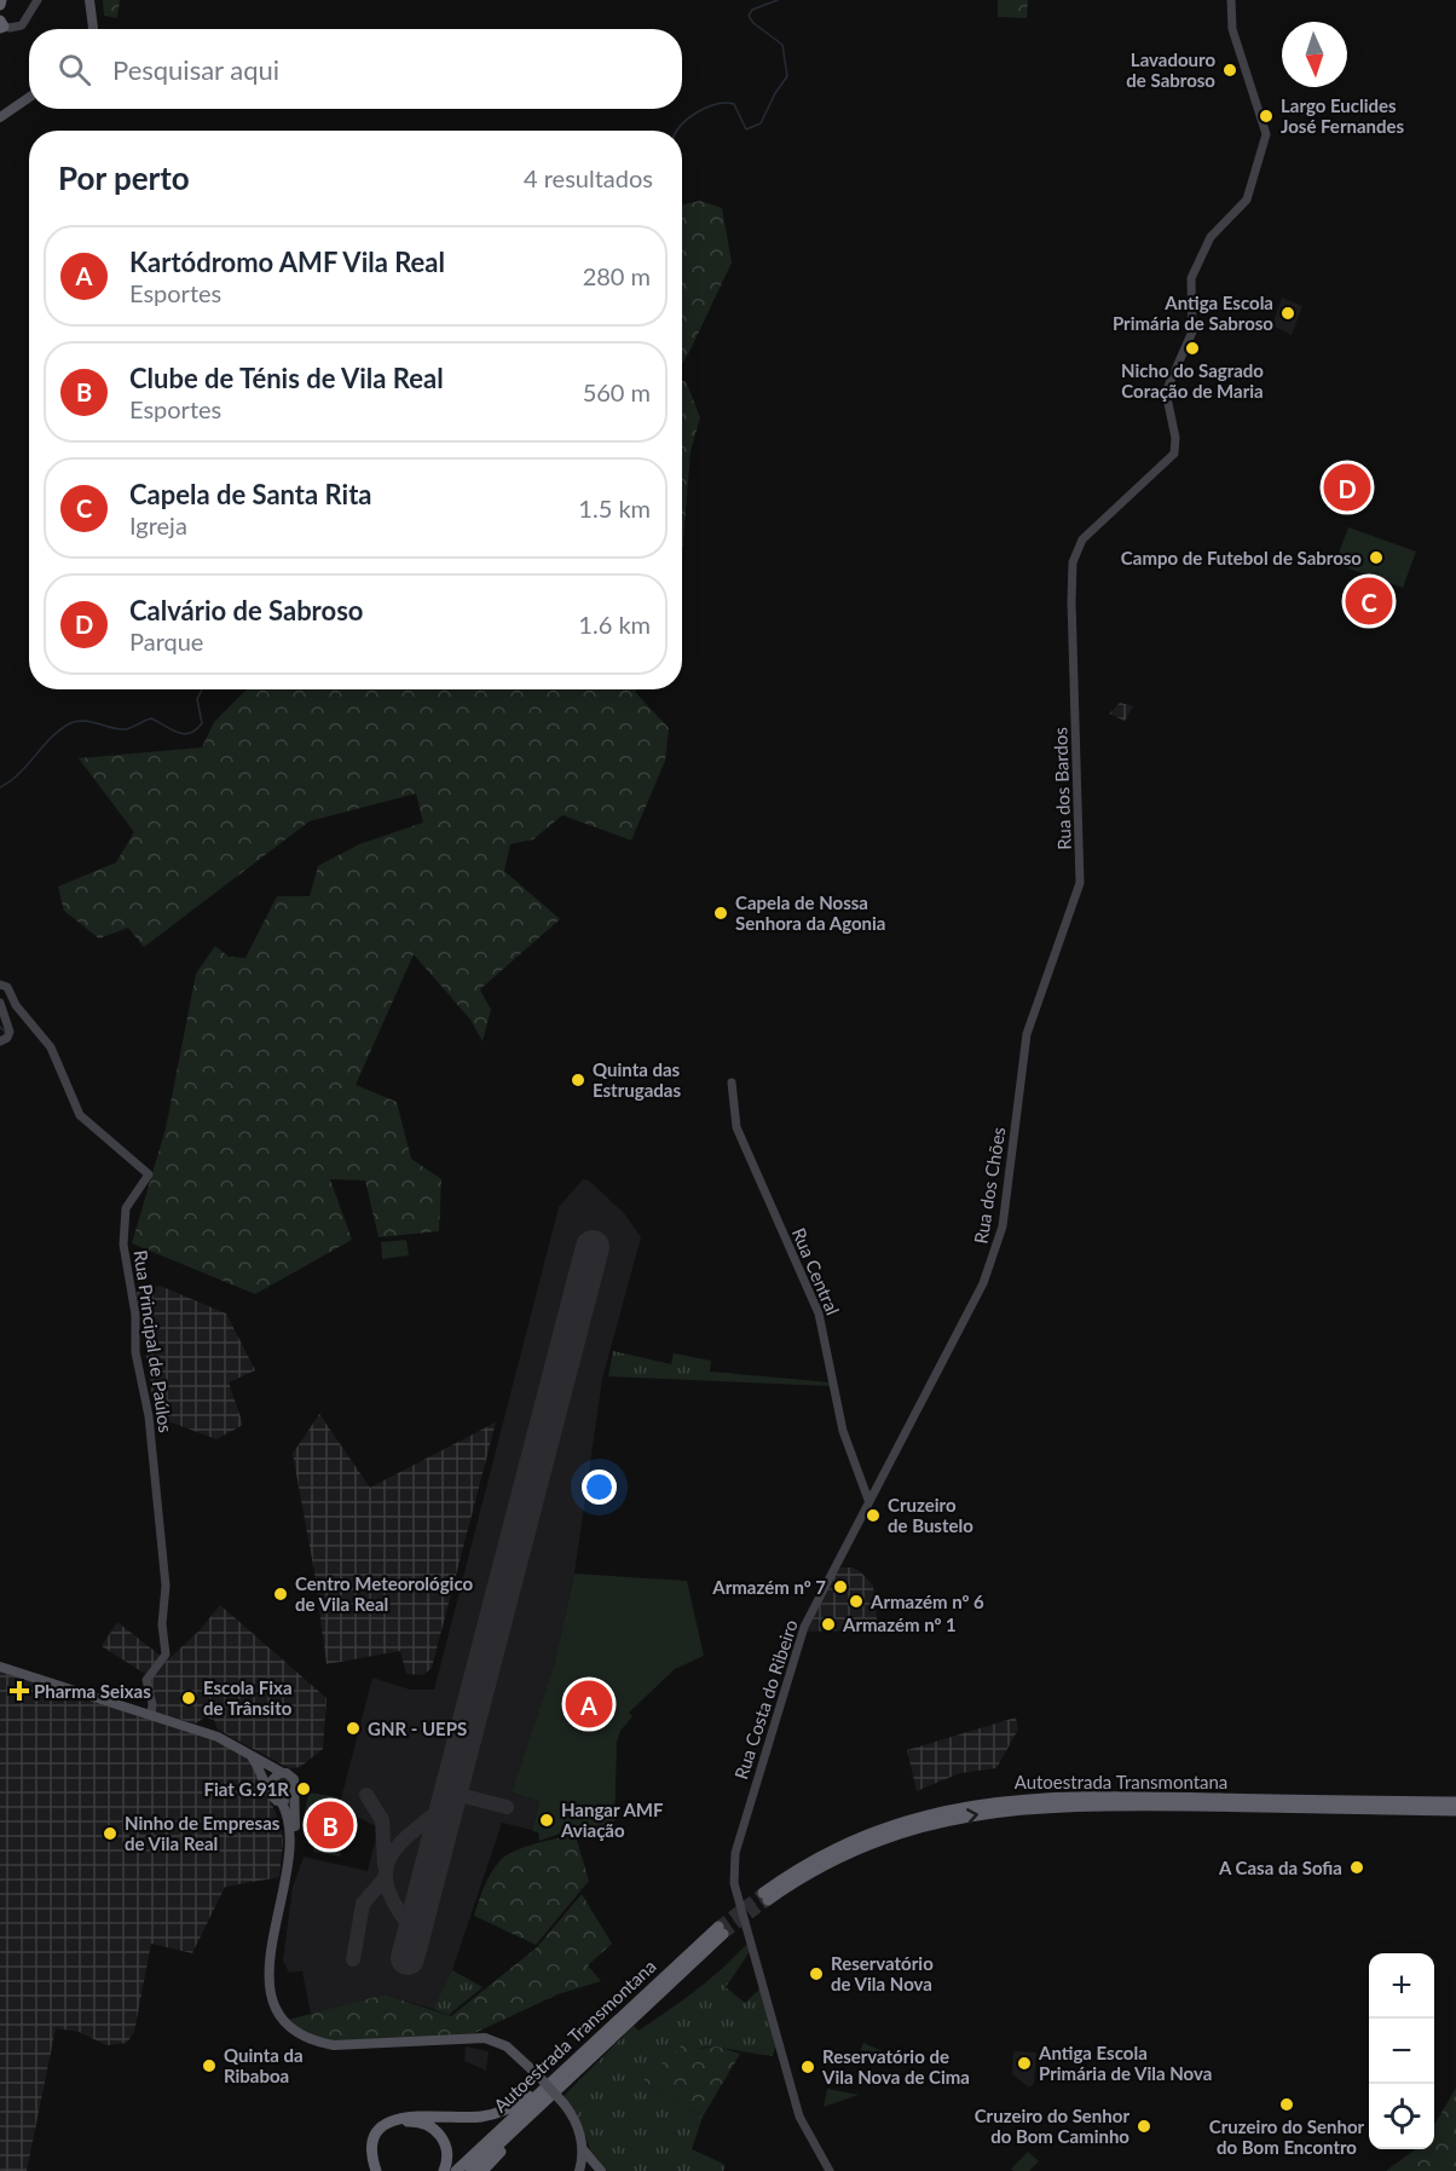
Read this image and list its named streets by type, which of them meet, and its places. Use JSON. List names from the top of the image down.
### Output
{
  "streets": {
    "highway": ["Autoestrada Transmontana"],
    "main road": [
      "Rua dos Bardos",
      "Rua dos Chões",
      "Rua Central",
      "Rua Principal de Paúlos",
      "Rua Costa do Ribeiro"
    ]
  },
  "crossings": [
    ["Rua dos Bardos", "Rua dos Chões"],
    ["Rua dos Chões", "Rua Central"],
    ["Rua dos Chões", "Rua Costa do Ribeiro"]
  ],
  "places": {
    "other": [
      "Lavadouro de Sabroso",
      "Largo Euclides José Fernandes",
      "Antiga Escola Primária de Sabroso",
      "Nicho do Sagrado Coração de Maria",
      "Campo de Futebol de Sabroso",
      "Capela de Nossa Senhora da Agonia",
      "Quinta das Estrugadas",
      "Cruzeiro de Bustelo",
      "Armazém nº 7",
      "Centro Meteorológico de Vila Real",
      "Armazém nº 6",
      "Armazém nº 1",
      "Escola Fixa de Trânsito",
      "GNR - UEPS",
      "Fiat G.91R",
      "Hangar AMF Aviação",
      "Ninho de Empresas de Vila Real",
      "A Casa da Sofia",
      "Reservatório de Vila Nova",
      "Antiga Escola Primária de Vila Nova",
      "Quinta da Ribaboa",
      "Reservatório de Vila Nova de Cima",
      "Cruzeiro do Senhor do Bom Encontro",
      "Cruzeiro do Senhor do Bom Caminho"
    ],
    "health": ["Pharma Seixas"]
  },
  "north": "bottom",
  "page": {
    "search": "Pesquisar aqui",
    "heading": ["Por perto", "4 resultados"],
    "list": [
      {
        "mark": "A",
        "name": "Kartódromo AMF Vila Real",
        "note": "Esportes",
        "value": "280 m"
      },
      {
        "mark": "B",
        "name": "Clube de Ténis de Vila Real",
        "note": "Esportes",
        "value": "560 m"
      },
      {
        "mark": "C",
        "name": "Capela de Santa Rita",
        "note": "Igreja",
        "value": "1.5 km"
      },
      {
        "mark": "D",
        "name": "Calvário de Sabroso",
        "note": "Parque",
        "value": "1.6 km"
      }
    ],
    "pins": [
      "D",
      "C",
      "A",
      "B"
    ],
    "map_buttons": ["+", "−"]
  }
}
